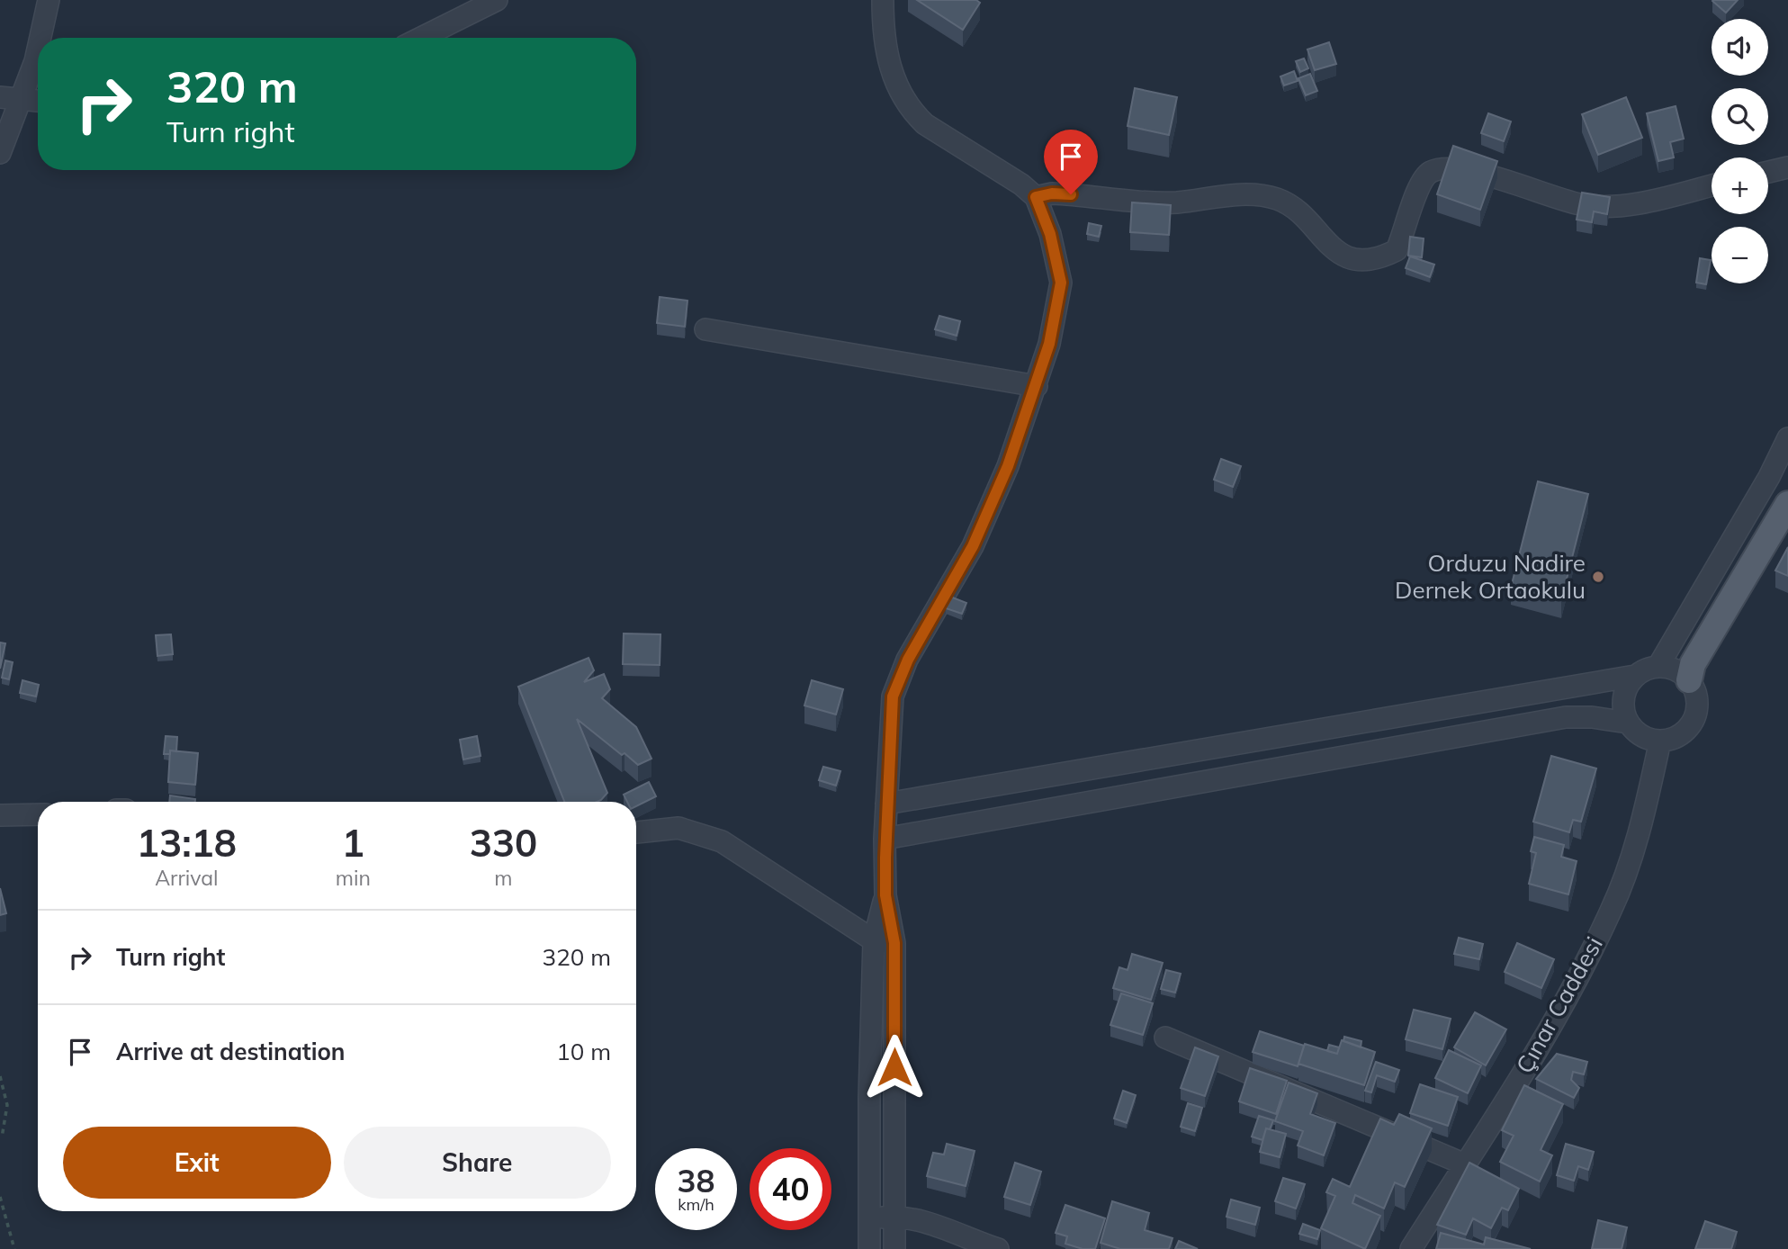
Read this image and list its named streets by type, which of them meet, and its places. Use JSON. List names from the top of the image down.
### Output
{
  "streets": {
    "street": ["Çınar Caddesi"]
  },
  "places": ["Orduzu Nadire Dernek Ortaokulu"],
  "page": {
    "map_buttons": ["+", "−"],
    "turn": ["320 m", "Turn right"],
    "eta": [
      "13:18",
      "Arrival",
      "1",
      "min",
      "330",
      "m"
    ],
    "list": [
      {
        "name": "Turn right",
        "value": "320 m"
      },
      {
        "name": "Arrive at destination",
        "value": "10 m"
      }
    ],
    "buttons": ["Exit", "Share"],
    "speed": "38 km/h",
    "limit": "40"
  }
}
